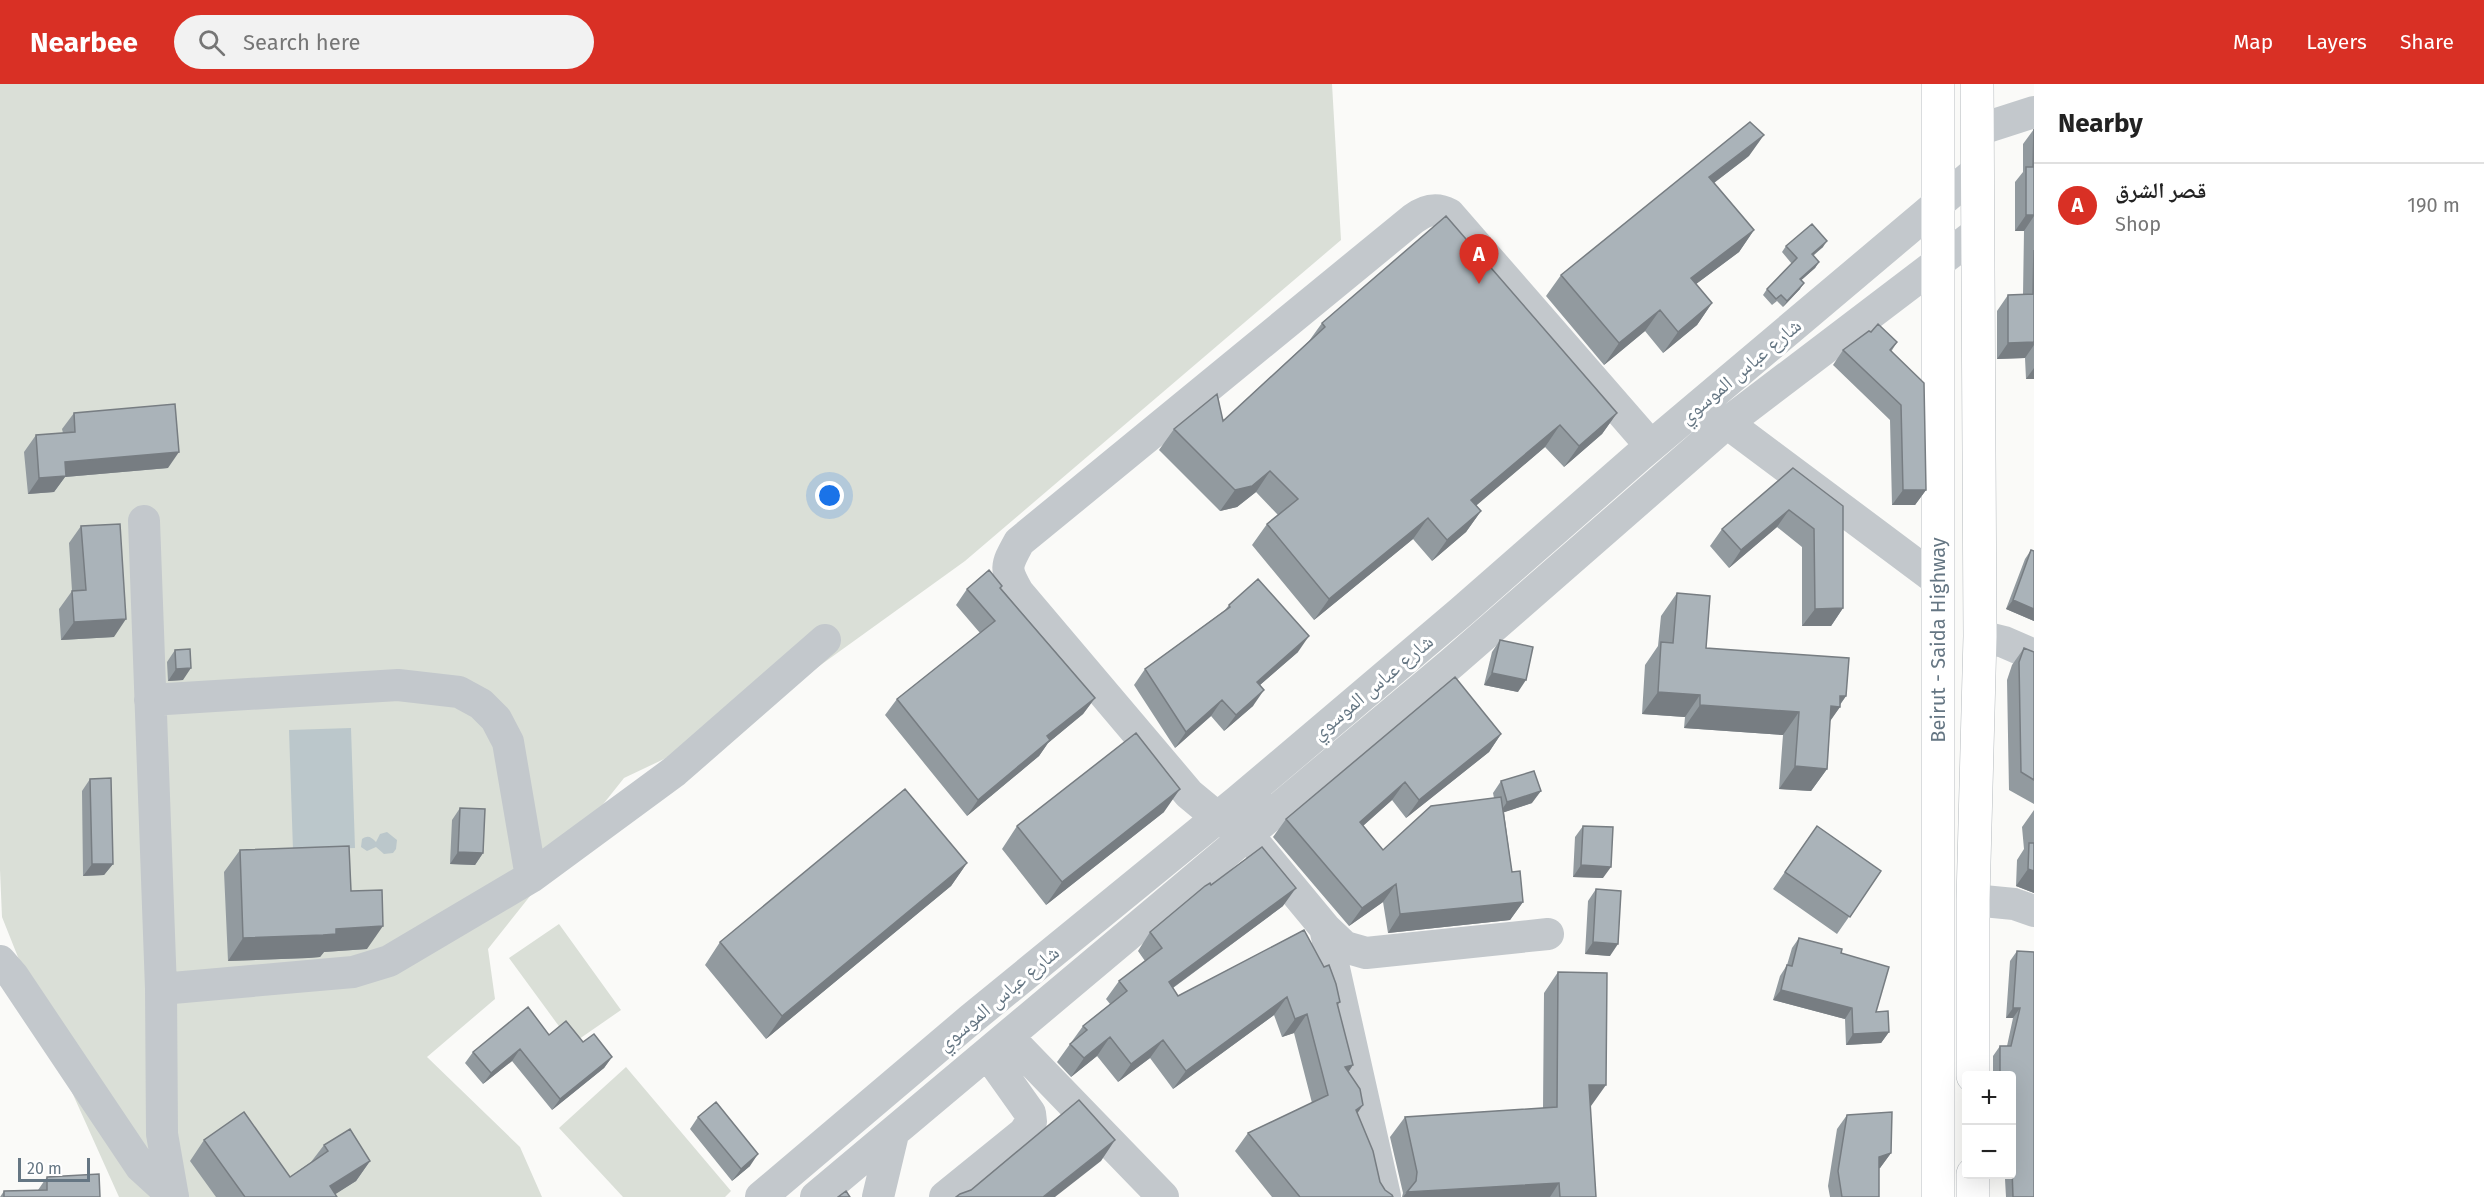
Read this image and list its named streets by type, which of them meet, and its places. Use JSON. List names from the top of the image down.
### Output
{
  "streets": {
    "highway": ["Beirut - Saida Highway"],
    "street": ["شارع عباس الموسوي"]
  },
  "crossings": [
    ["شارع عباس الموسوي", "Beirut - Saida Highway"]
  ],
  "scale_bar": "20 m",
  "page": {
    "header": "Nearbee",
    "search": "Search here",
    "nav": ["Map", "Layers", "Share"],
    "heading": "Nearby",
    "list": [
      {
        "mark": "A",
        "name": "قصر الشرق",
        "note": "Shop",
        "value": "190 m"
      }
    ],
    "pins": "A",
    "map_buttons": ["+", "−"],
    "scale": "20 m"
  }
}
